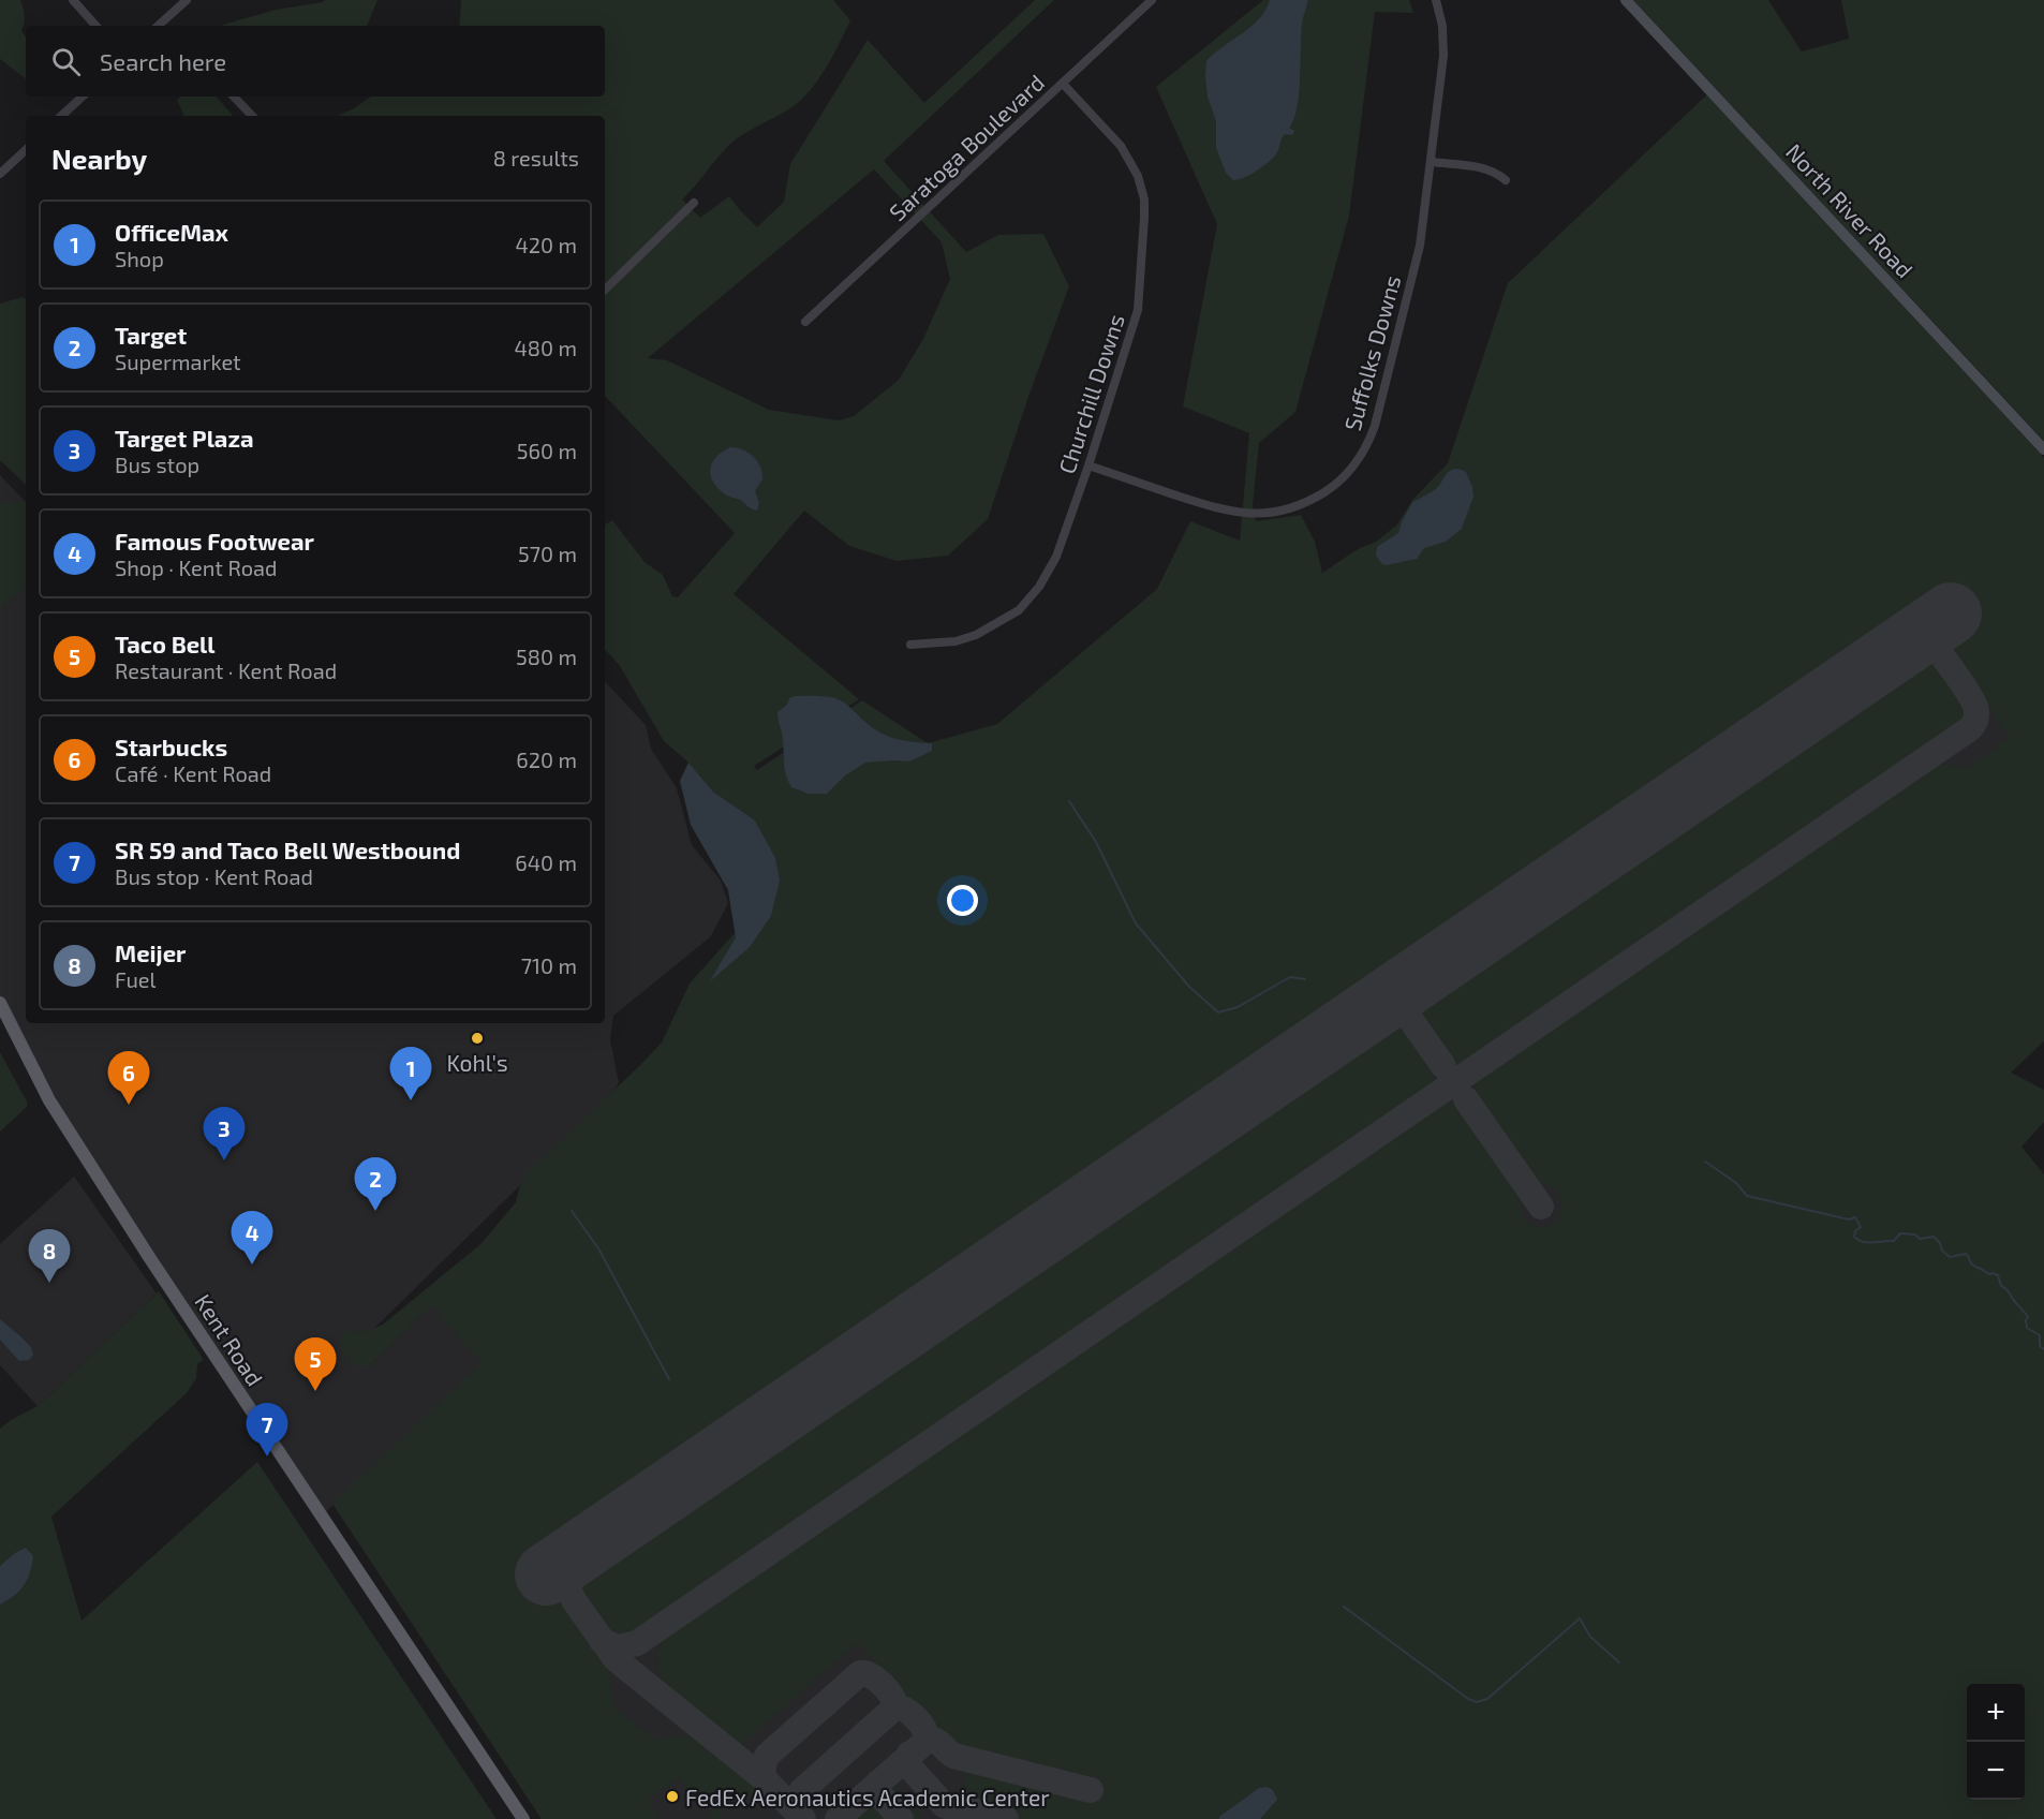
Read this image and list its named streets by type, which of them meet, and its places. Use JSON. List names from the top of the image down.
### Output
{
  "streets": {
    "main road": ["Kent Road"],
    "street": [
      "Saratoga Boulevard",
      "North River Road",
      "Suffolks Downs",
      "Churchill Downs"
    ]
  },
  "crossings": [
    ["Saratoga Boulevard", "Churchill Downs"],
    ["Suffolks Downs", "Churchill Downs"]
  ],
  "places": ["Kohl's", "FedEx Aeronautics Academic Center"],
  "page": {
    "search": "Search here",
    "heading": ["Nearby", "8 results"],
    "list": [
      {
        "mark": "1",
        "name": "OfficeMax",
        "note": "Shop",
        "value": "420 m"
      },
      {
        "mark": "2",
        "name": "Target",
        "note": "Supermarket",
        "value": "480 m"
      },
      {
        "mark": "3",
        "name": "Target Plaza",
        "note": "Bus stop",
        "value": "560 m"
      },
      {
        "mark": "4",
        "name": "Famous Footwear",
        "note": "Shop · Kent Road",
        "value": "570 m"
      },
      {
        "mark": "5",
        "name": "Taco Bell",
        "note": "Restaurant · Kent Road",
        "value": "580 m"
      },
      {
        "mark": "6",
        "name": "Starbucks",
        "note": "Café · Kent Road",
        "value": "620 m"
      },
      {
        "mark": "7",
        "name": "SR 59 and Taco Bell Westbound",
        "note": "Bus stop · Kent Road",
        "value": "640 m"
      },
      {
        "mark": "8",
        "name": "Meijer",
        "note": "Fuel",
        "value": "710 m"
      }
    ],
    "pins": [
      "1",
      "6",
      "3",
      "2",
      "4",
      "8",
      "5",
      "7"
    ],
    "map_buttons": ["+", "−"]
  }
}
